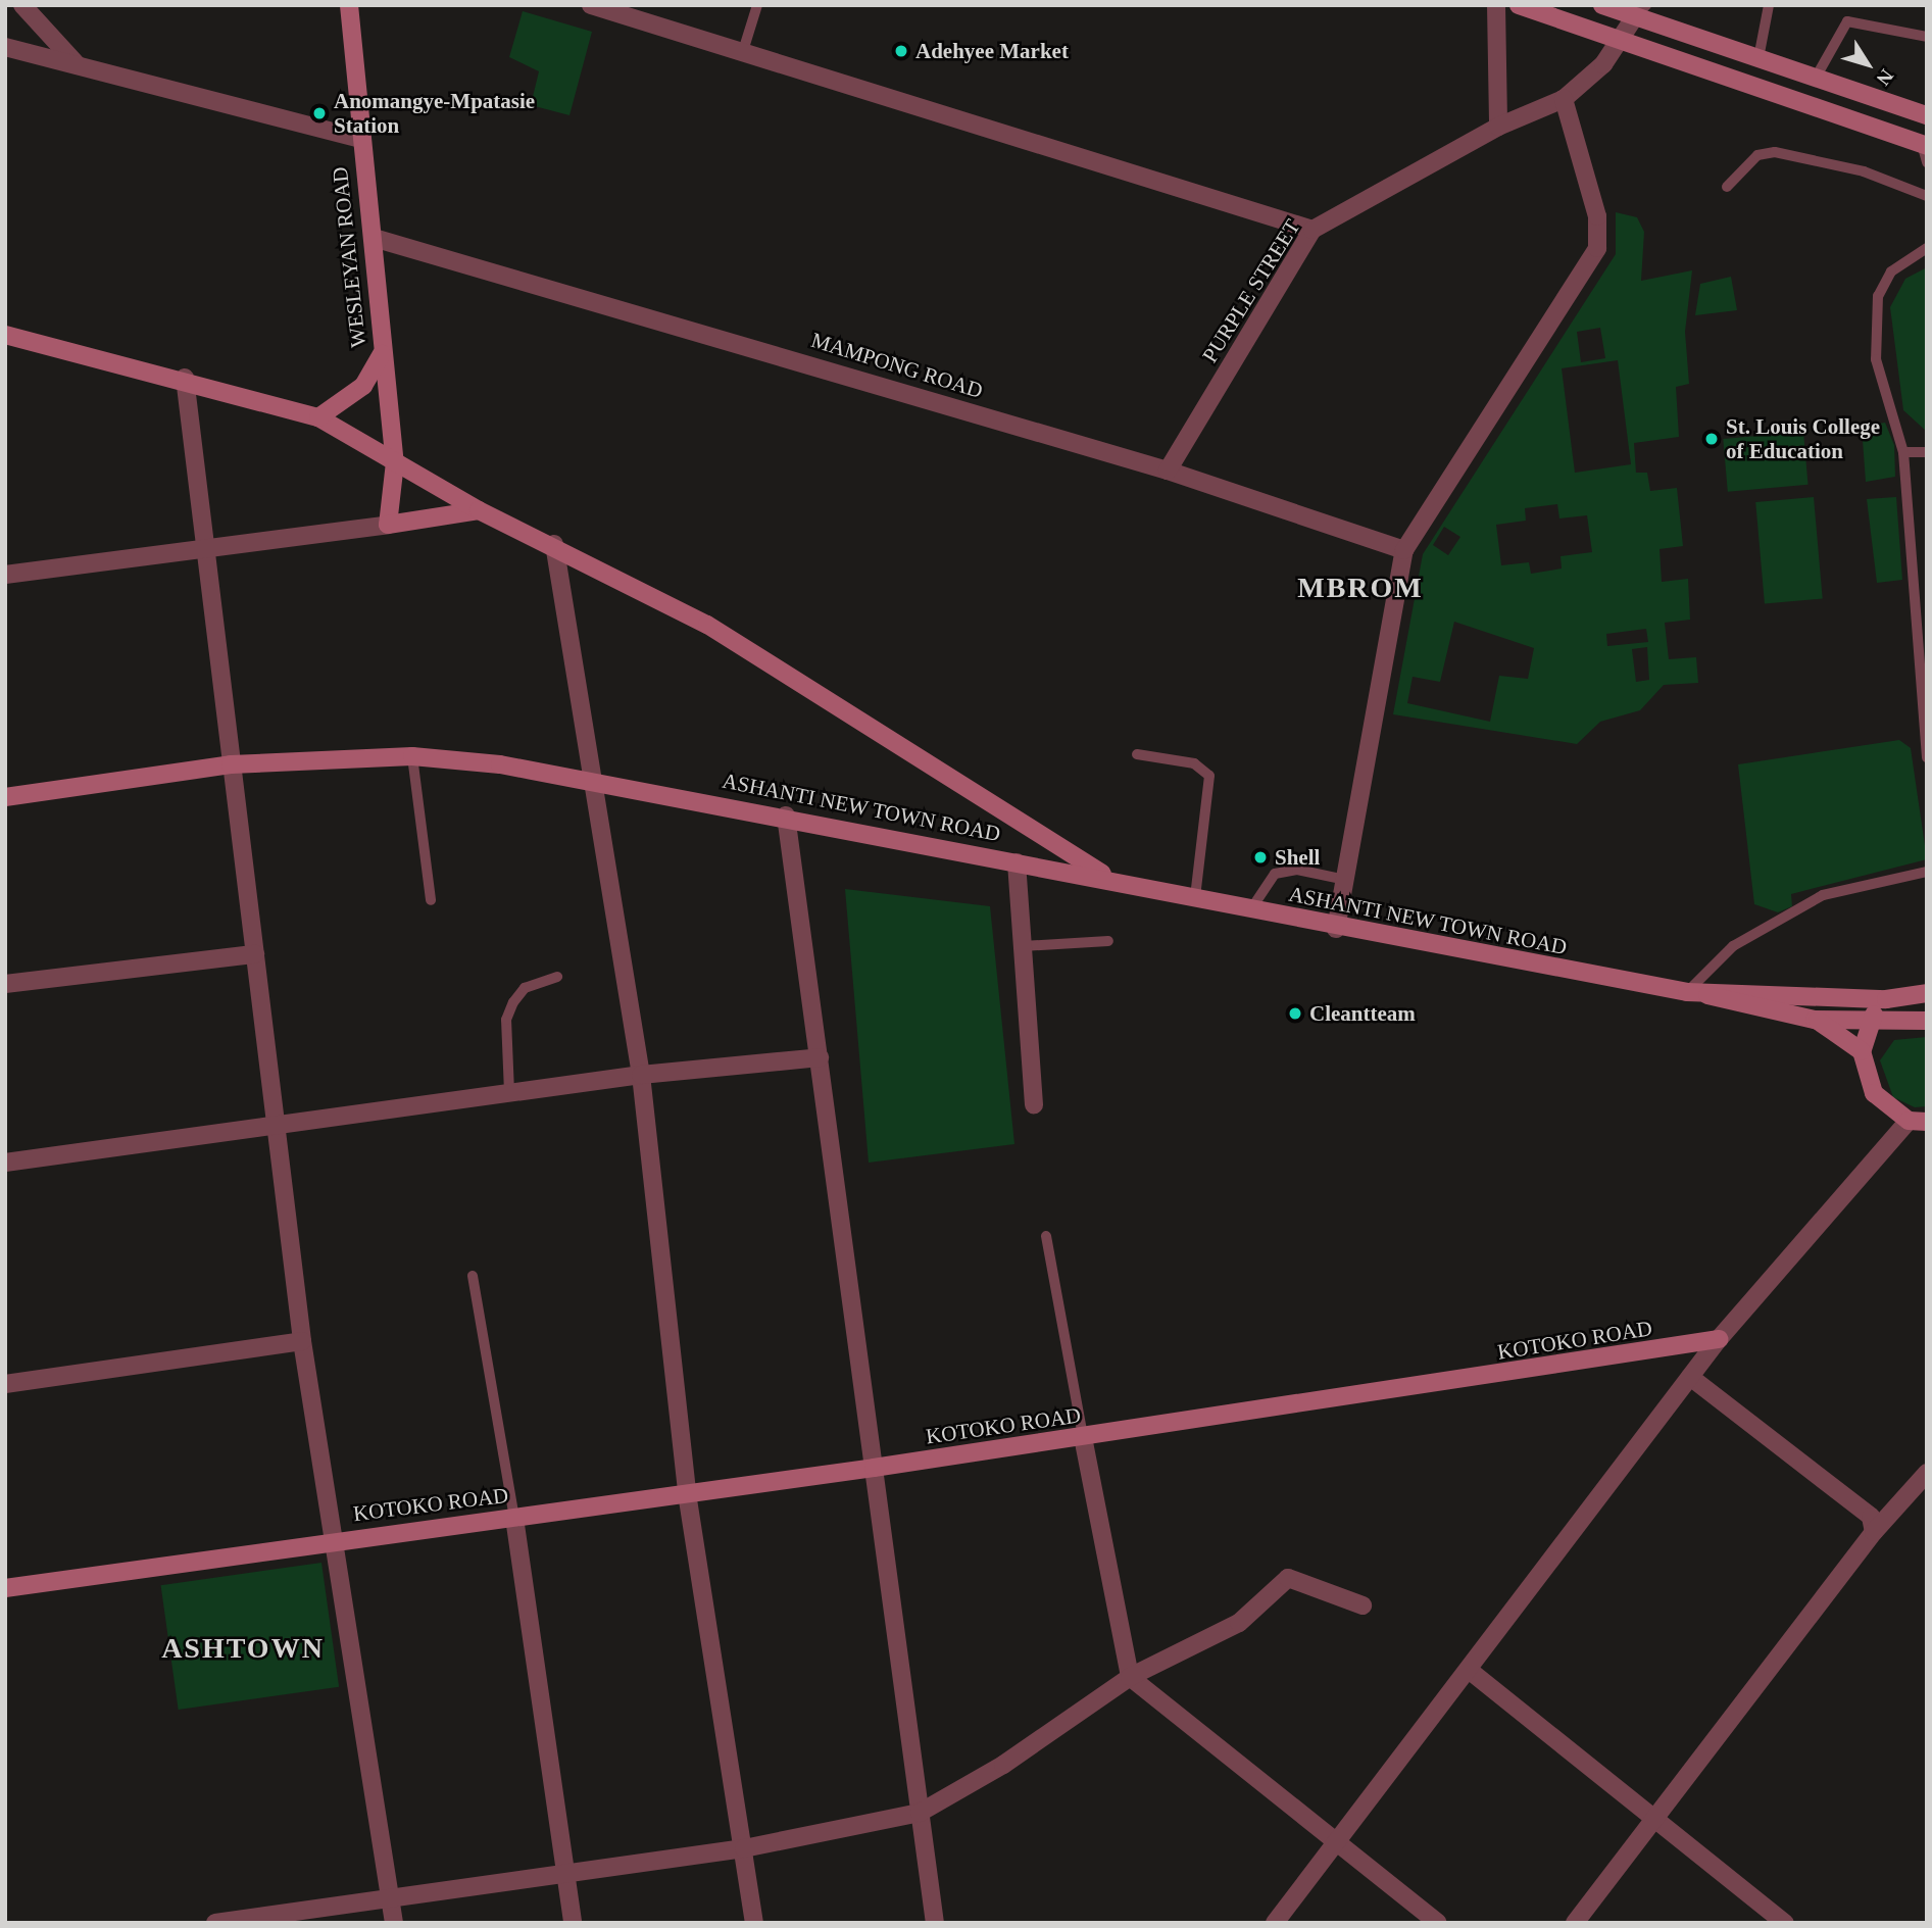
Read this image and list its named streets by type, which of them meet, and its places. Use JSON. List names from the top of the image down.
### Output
{
  "streets": {
    "street": [
      "WESLEYAN ROAD",
      "PURPLE STREET",
      "MAMPONG ROAD",
      "ASHANTI NEW TOWN ROAD",
      "KOTOKO ROAD"
    ]
  },
  "crossings": [
    ["WESLEYAN ROAD", "MAMPONG ROAD"],
    ["PURPLE STREET", "MAMPONG ROAD"]
  ],
  "districts": ["MBROM", "ASHTOWN"],
  "places": [
    "Adehyee Market",
    "Anomangye-Mpatasie Station",
    "St. Louis College of Education",
    "Shell",
    "Cleantteam"
  ],
  "north": "bottom right"
}
